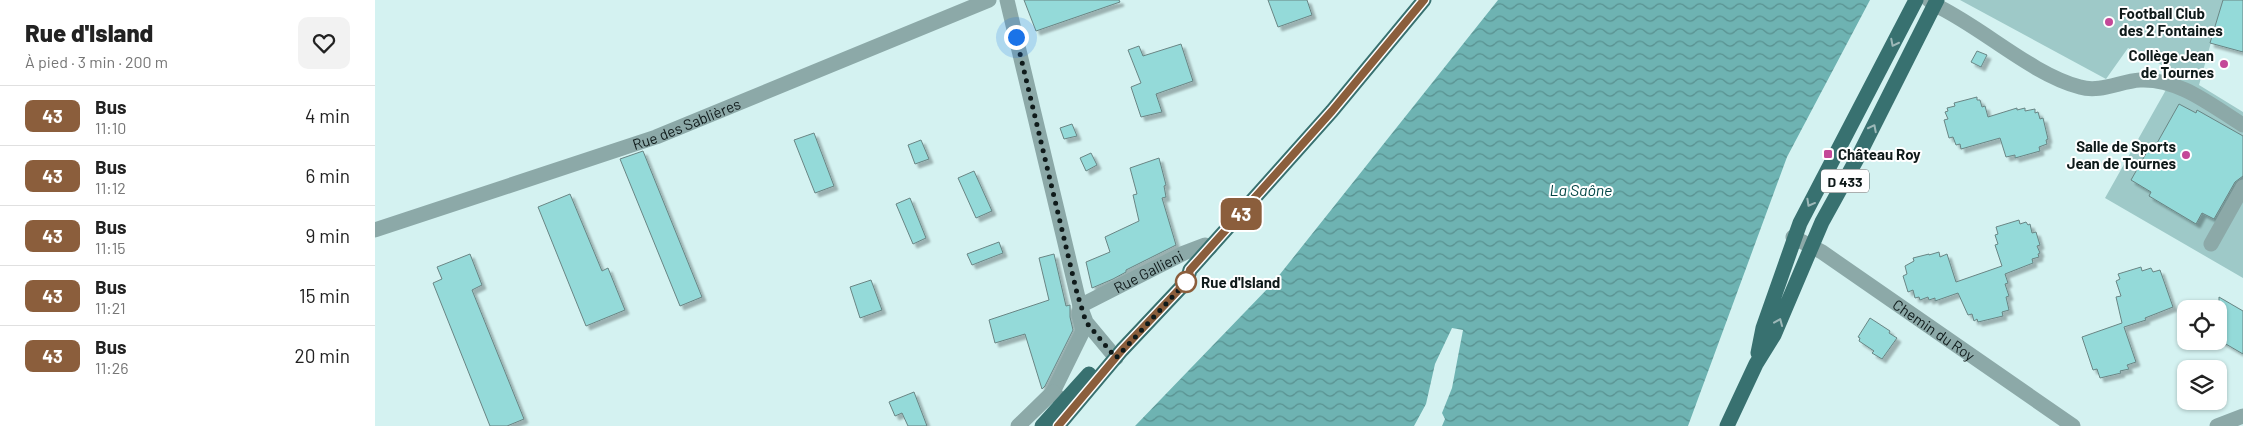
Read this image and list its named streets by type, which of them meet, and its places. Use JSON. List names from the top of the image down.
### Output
{
  "streets": {
    "main road": ["D 433"],
    "street": ["Rue des Sablières", "Rue Gallieni", "Chemin du Roy"]
  },
  "crossings": [
    ["D 433", "Chemin du Roy"]
  ],
  "water": ["La Saône"],
  "places": {
    "other": [
      "Football Club des 2 Fontaines",
      "Collège Jean de Tournes",
      "Salle de Sports Jean de Tournes",
      "Rue d'Island"
    ],
    "transit": ["Château Roy"]
  },
  "lines": ["bus line 43"],
  "page": {
    "heading": ["Rue d'Island", "À pied · 3 min · 200 m"],
    "on_map": "43",
    "list": [
      {
        "mark": "43",
        "name": "Bus",
        "note": "11:10",
        "value": "4 min"
      },
      {
        "mark": "43",
        "name": "Bus",
        "note": "11:12",
        "value": "6 min"
      },
      {
        "mark": "43",
        "name": "Bus",
        "note": "11:15",
        "value": "9 min"
      },
      {
        "mark": "43",
        "name": "Bus",
        "note": "11:21",
        "value": "15 min"
      },
      {
        "mark": "43",
        "name": "Bus",
        "note": "11:26",
        "value": "20 min"
      }
    ]
  }
}
